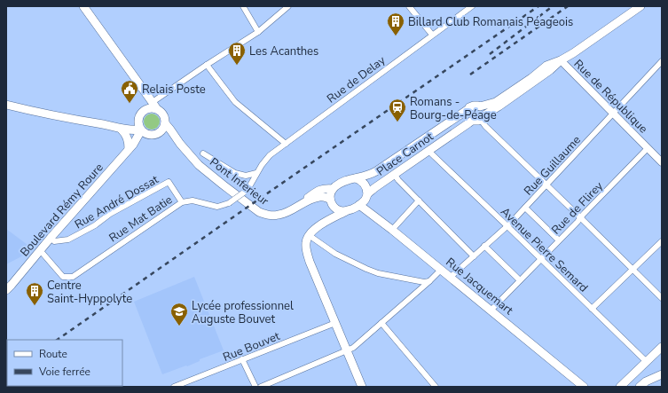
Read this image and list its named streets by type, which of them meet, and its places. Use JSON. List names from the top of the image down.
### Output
{
  "streets": {
    "main road": [
      "Place Carnot",
      "Pont Inferieur",
      "Boulevard Rémy Roure",
      "Rue Jacquemart"
    ],
    "street": [
      "Rue de Delay",
      "Rue de République",
      "Rue Guillaume",
      "Rue André Dossat",
      "Rue de Flirey",
      "Rue Mat Batie",
      "Avenue Pierre Semard",
      "Rue Bouvet"
    ]
  },
  "crossings": [
    ["Rue de Delay", "Rue Mat Batie"],
    ["Rue de République", "Place Carnot"],
    ["Rue de République", "Rue Guillaume"],
    ["Rue de République", "Rue de Flirey"],
    ["Place Carnot", "Pont Inferieur"],
    ["Place Carnot", "Avenue Pierre Semard"],
    ["Place Carnot", "Rue Jacquemart"],
    ["Rue Guillaume", "Avenue Pierre Semard"],
    ["Rue Guillaume", "Rue Jacquemart"],
    ["Pont Inferieur", "Boulevard Rémy Roure"],
    ["Pont Inferieur", "Rue Jacquemart"],
    ["Rue André Dossat", "Boulevard Rémy Roure"],
    ["Rue André Dossat", "Rue Mat Batie"],
    ["Rue de Flirey", "Avenue Pierre Semard"],
    ["Rue de Flirey", "Rue Jacquemart"],
    ["Boulevard Rémy Roure", "Rue Mat Batie"]
  ],
  "places": {
    "building": ["Billard Club Romanais Péageois", "Les Acanthes", "Centre Saint-Hyppolyte"],
    "public building": ["Relais Poste"],
    "station": ["Romans - Bourg-de-Péage"],
    "school or university": ["Lycée professionnel Auguste Bouvet"]
  },
  "legend": ["Route", "Voie ferrée"]
}
